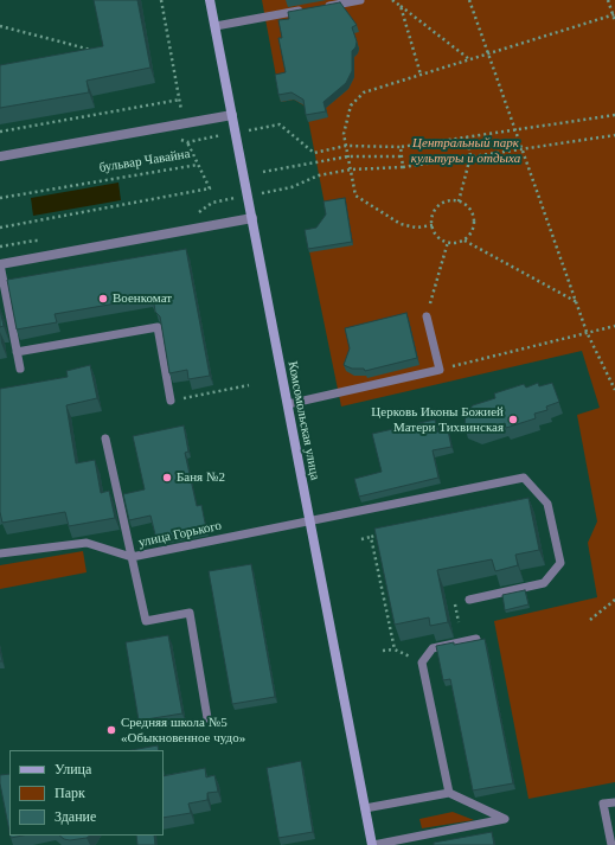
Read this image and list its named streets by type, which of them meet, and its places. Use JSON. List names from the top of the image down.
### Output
{
  "streets": {
    "main road": ["Комсомольская улица"],
    "lane": ["улица Горького"],
    "path": ["бульвар Чавайна"]
  },
  "crossings": [
    ["Комсомольская улица", "улица Горького"]
  ],
  "parks": ["Центральный парк культуры и отдыха"],
  "places": [
    "Военкомат",
    "Церковь Иконы Божией Матери Тихвинская",
    "Баня №2",
    "Средняя школа №5 «Обыкновенное чудо»"
  ],
  "legend": ["Улица", "Парк", "Здание"]
}
